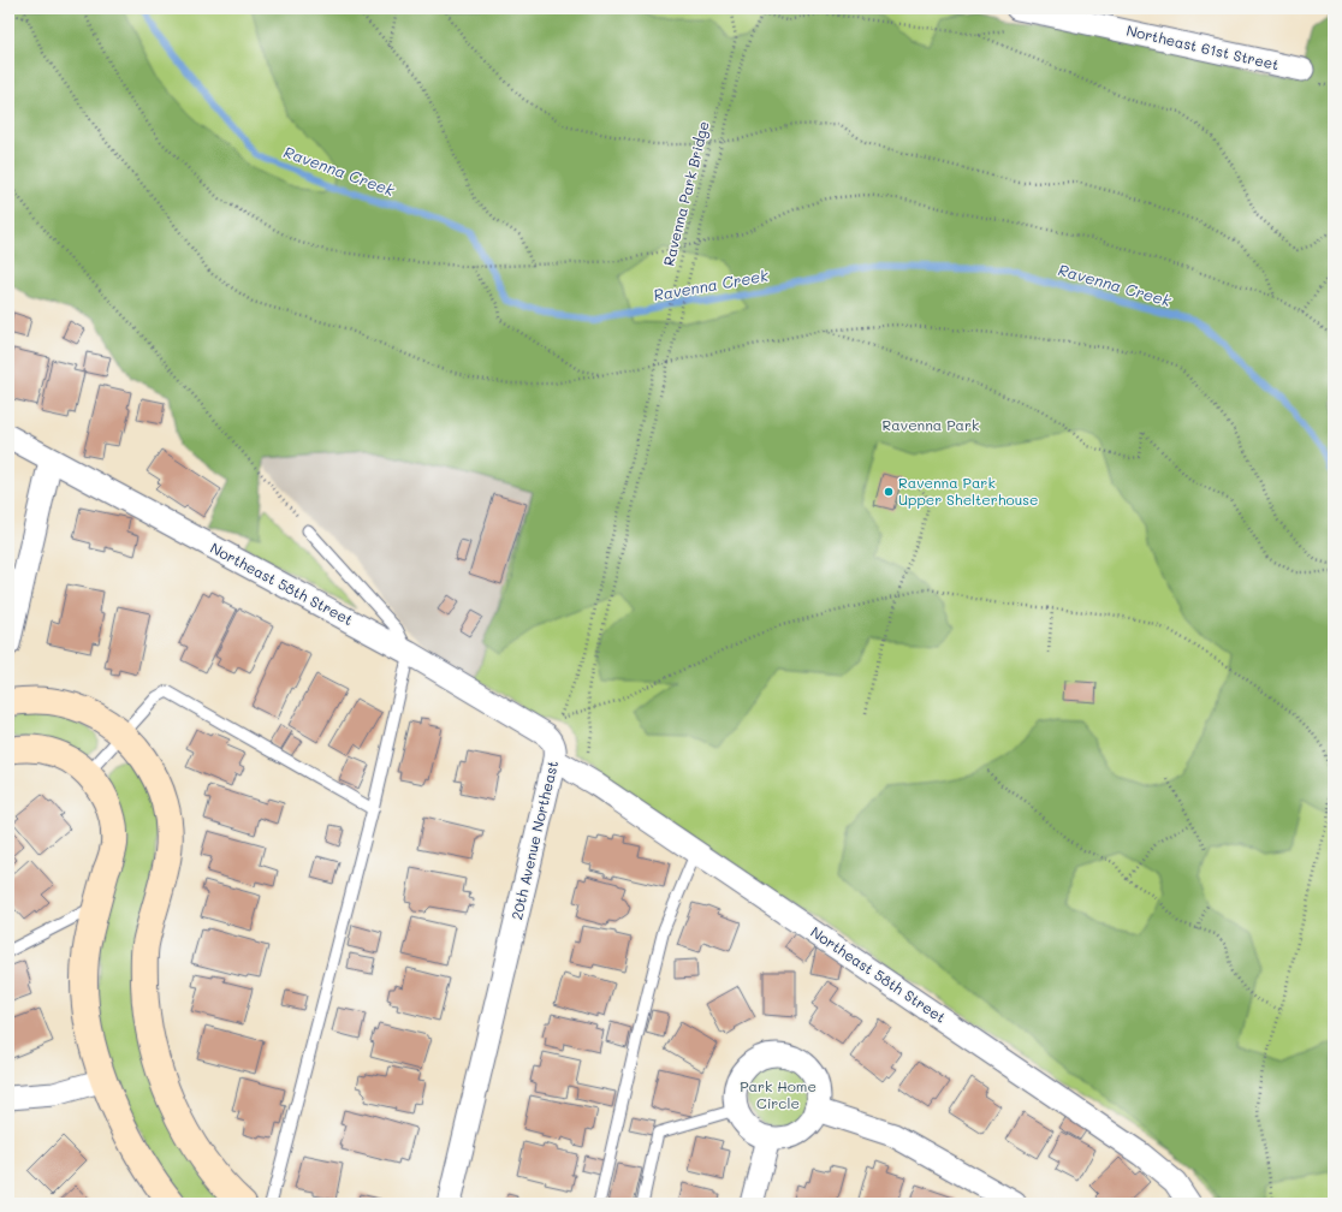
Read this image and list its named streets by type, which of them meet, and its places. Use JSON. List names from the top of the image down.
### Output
{
  "streets": {
    "street": ["Northeast 61st Street", "Northeast 58th Street", "20th Avenue Northeast"],
    "path": ["Ravenna Park Bridge"]
  },
  "crossings": [
    ["Ravenna Park Bridge", "Northeast 58th Street"],
    ["Ravenna Park Bridge", "20th Avenue Northeast"],
    ["Northeast 58th Street", "20th Avenue Northeast"]
  ],
  "water": ["Ravenna Creek"],
  "parks": ["Ravenna Park", "Park Home Circle"],
  "places": ["Ravenna Park Upper Shelterhouse"]
}
